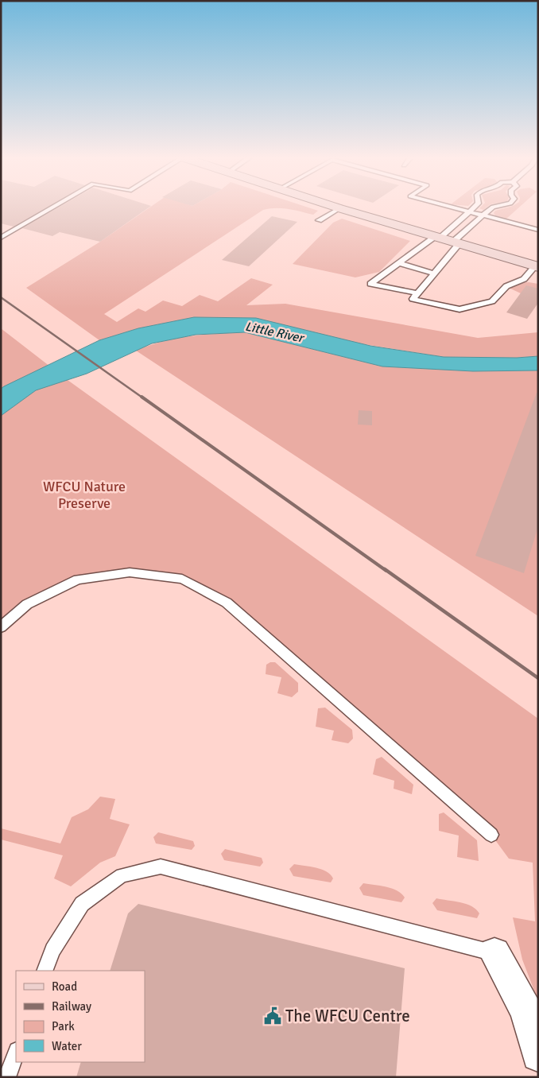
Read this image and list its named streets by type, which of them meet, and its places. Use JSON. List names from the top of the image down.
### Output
{
  "water": ["Little River"],
  "parks": ["WFCU Nature Preserve"],
  "places": {
    "public building": ["The WFCU Centre"]
  },
  "legend": [
    "Road",
    "Railway",
    "Park",
    "Water"
  ]
}
